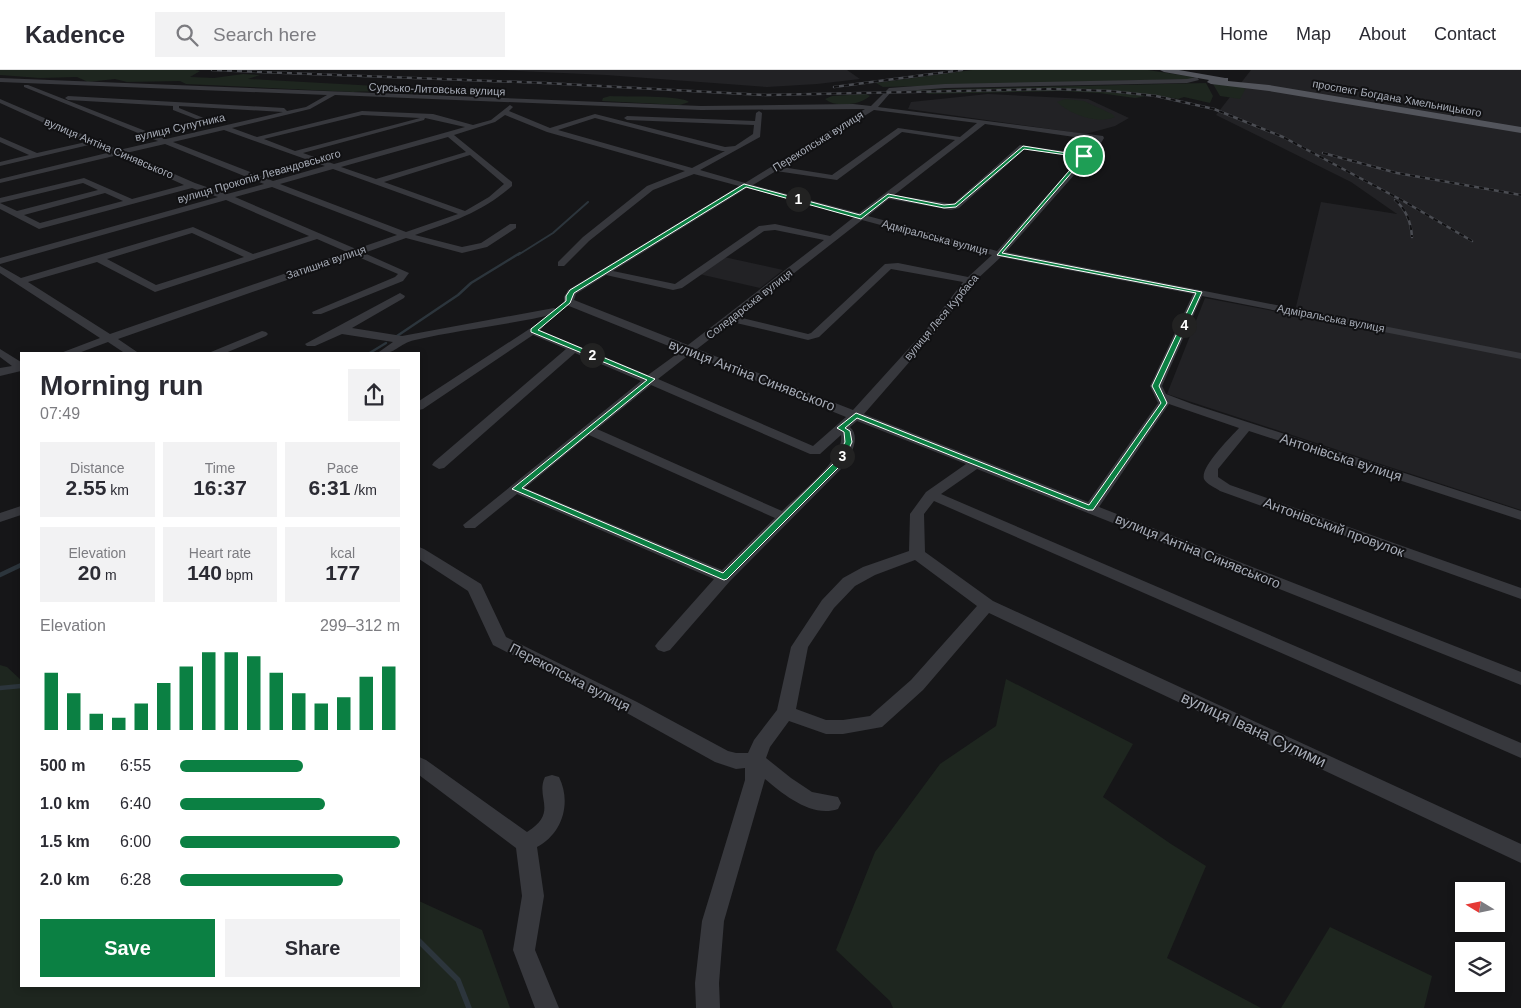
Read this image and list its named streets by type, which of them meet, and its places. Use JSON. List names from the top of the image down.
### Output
{
  "streets": {
    "main road": ["проспект Богдана Хмельницького"],
    "street": [
      "Сурсько-Литовська вулиця",
      "вулиця Супутника",
      "Перекопська вулиця",
      "вулиця Антіна Синявського",
      "вулиця Прокопія Левандовського",
      "Адміральська вулиця",
      "Затишна вулиця",
      "Соледарська вулиця",
      "вулиця Леся Курбаса",
      "Антонівська вулиця",
      "Антонівський провулок",
      "вулиця Івана Сулими"
    ]
  },
  "crossings": [
    ["Сурсько-Литовська вулиця", "вулиця Супутника"],
    ["Сурсько-Литовська вулиця", "Перекопська вулиця"],
    ["Сурсько-Литовська вулиця", "вулиця Прокопія Левандовського"],
    ["Сурсько-Литовська вулиця", "Соледарська вулиця"],
    ["Сурсько-Литовська вулиця", "вулиця Леся Курбаса"],
    ["вулиця Супутника", "вулиця Антіна Синявського"],
    ["Перекопська вулиця", "вулиця Антіна Синявського"],
    ["Перекопська вулиця", "Адміральська вулиця"],
    ["вулиця Антіна Синявського", "вулиця Прокопія Левандовського"],
    ["вулиця Антіна Синявського", "Затишна вулиця"],
    ["вулиця Антіна Синявського", "Соледарська вулиця"],
    ["вулиця Антіна Синявського", "вулиця Леся Курбаса"],
    ["вулиця Прокопія Левандовського", "Адміральська вулиця"],
    ["вулиця Прокопія Левандовського", "Затишна вулиця"],
    ["Адміральська вулиця", "Соледарська вулиця"],
    ["Адміральська вулиця", "вулиця Леся Курбаса"],
    ["Соледарська вулиця", "вулиця Леся Курбаса"],
    ["Антонівська вулиця", "Антонівський провулок"]
  ],
  "north": "left",
  "page": {
    "header": "Kadence",
    "search": "Search here",
    "nav": [
      "Home",
      "Map",
      "About",
      "Contact"
    ],
    "pins": [
      "1",
      "4",
      "2",
      "3"
    ],
    "heading": ["Morning run", "07:49"],
    "stats": [
      ["Distance", "2.55 km"],
      ["Time", "16:37"],
      ["Pace", "6:31 /km"],
      ["Elevation", "20 m"],
      ["Heart rate", "140 bpm"],
      ["kcal", "177"]
    ],
    "chart": ["Elevation", "299–312 m"],
    "list": [
      {
        "name": "500 m",
        "note": "6:55"
      },
      {
        "name": "1.0 km",
        "note": "6:40"
      },
      {
        "name": "1.5 km",
        "note": "6:00"
      },
      {
        "name": "2.0 km",
        "note": "6:28"
      }
    ],
    "buttons": ["Save", "Share"]
  }
}
